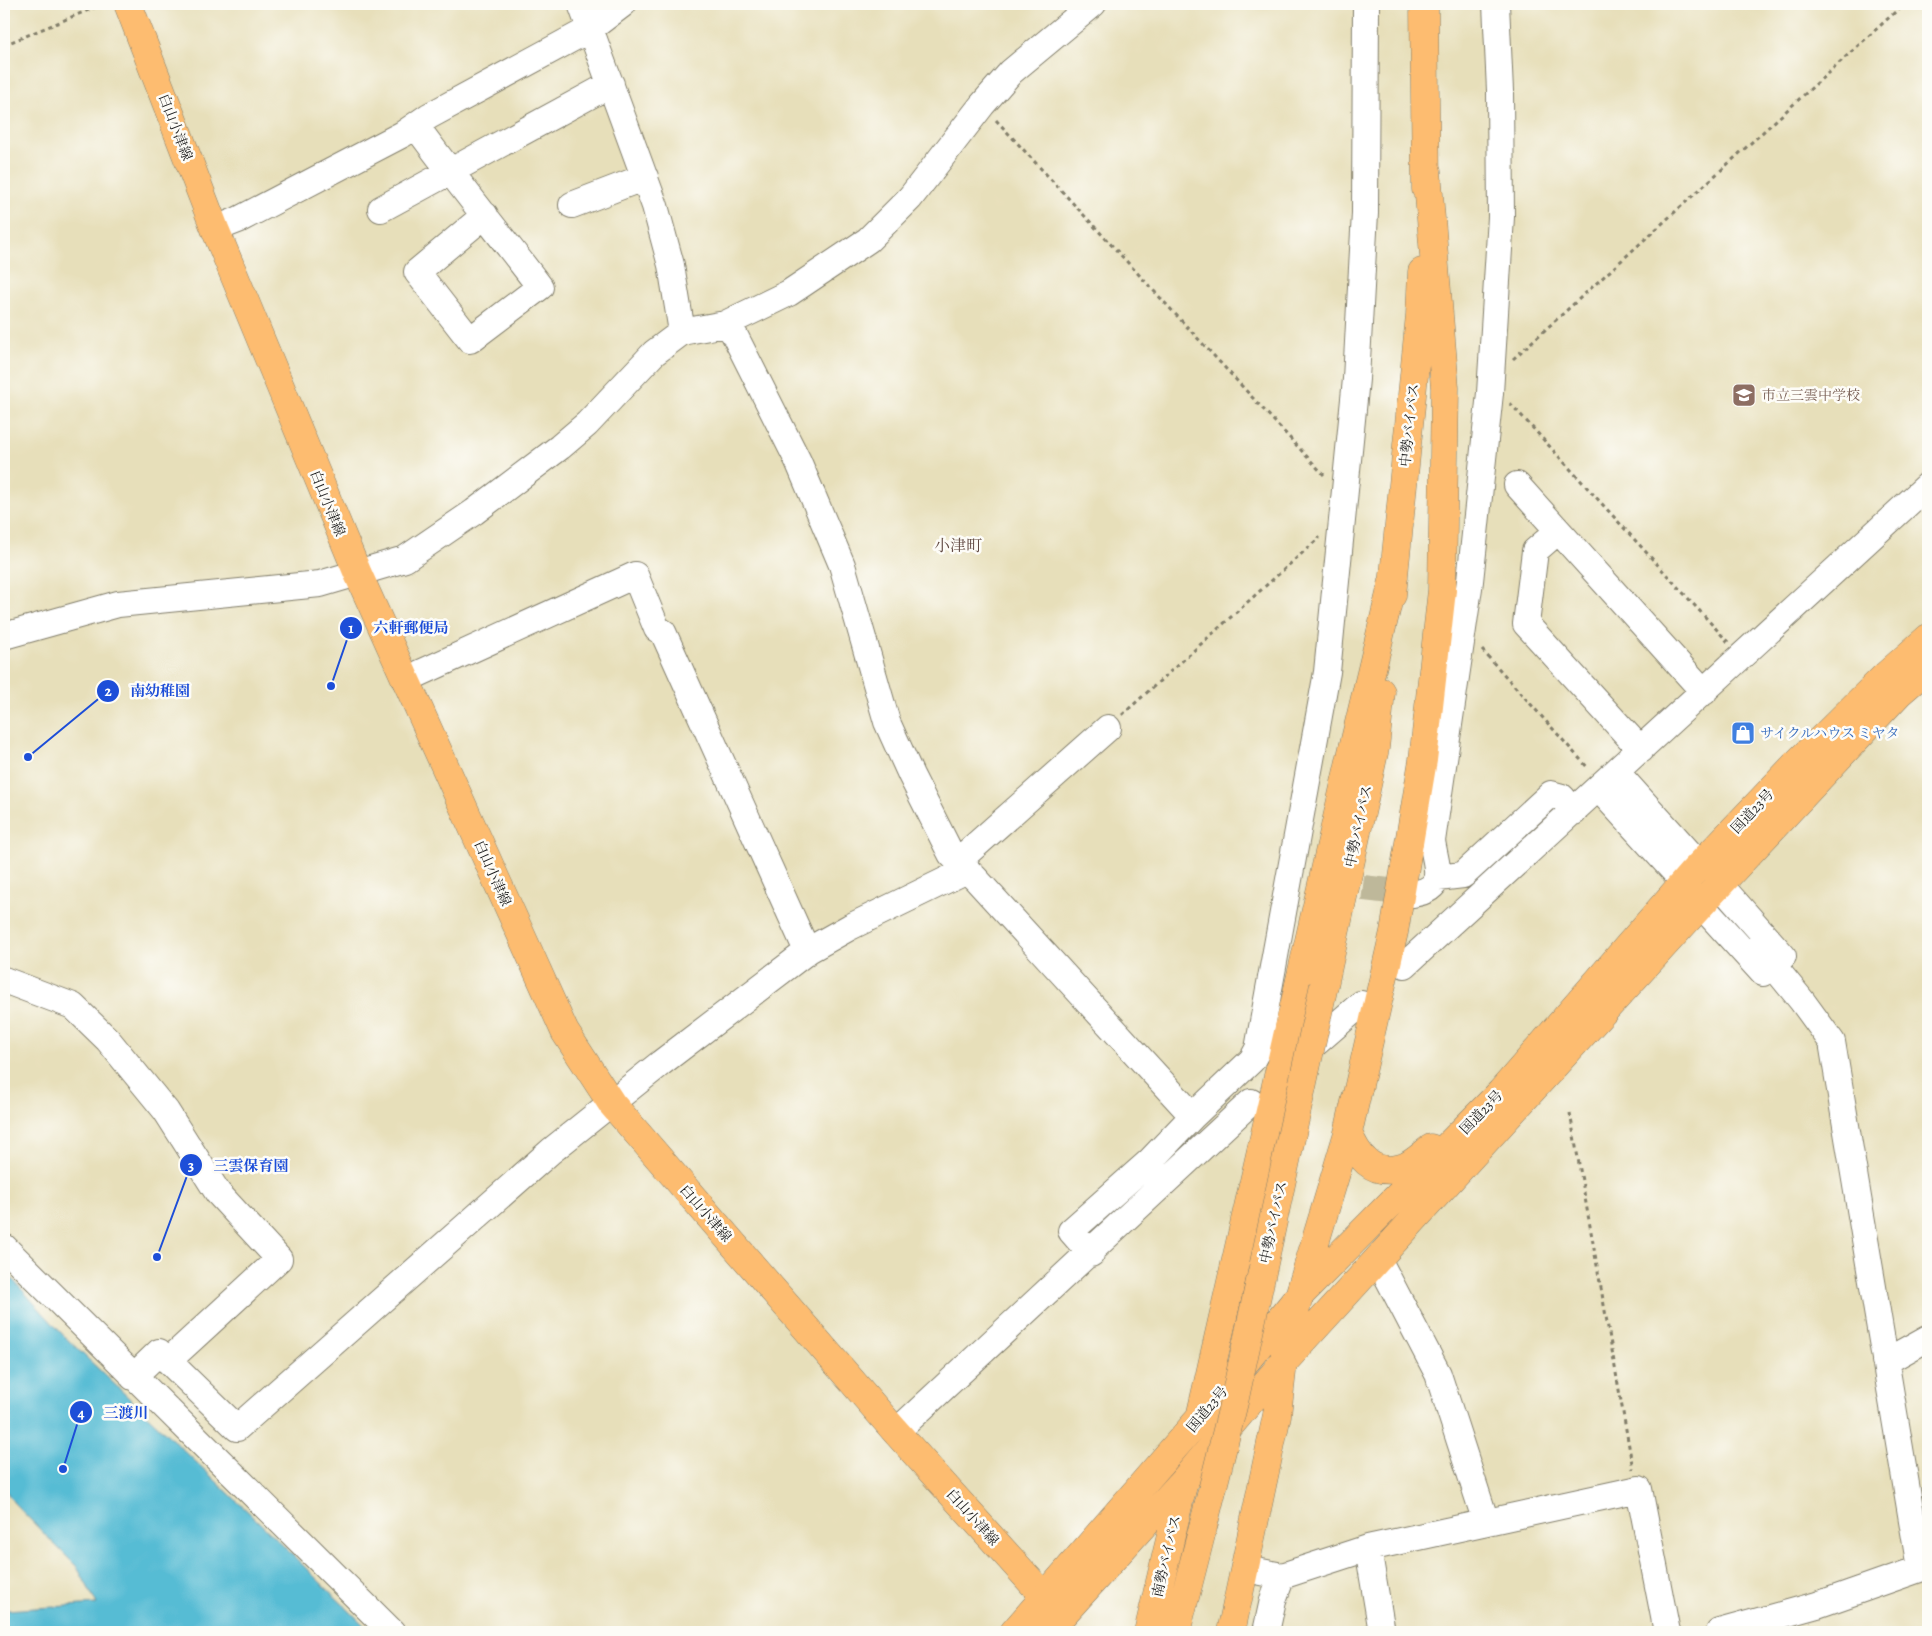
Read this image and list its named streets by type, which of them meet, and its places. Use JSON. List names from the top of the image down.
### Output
{
  "streets": {
    "main road": [
      "白山小津線",
      "中勢バイパス",
      "国道23号",
      "南勢バイパス"
    ]
  },
  "crossings": [
    ["白山小津線", "国道23号"],
    ["中勢バイパス", "南勢バイパス"],
    ["国道23号", "南勢バイパス"]
  ],
  "districts": ["小津町"],
  "places": {
    "school or university": ["市立三雲中学校"],
    "other": [
      "六軒郵便局",
      "南幼稚園",
      "三雲保育園",
      "三渡川"
    ],
    "shop": ["サイクルハウス ミヤタ"]
  }
}
